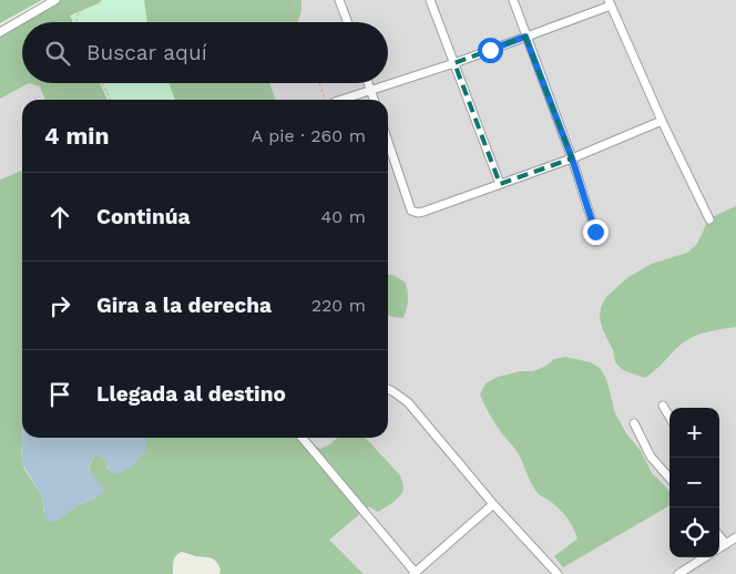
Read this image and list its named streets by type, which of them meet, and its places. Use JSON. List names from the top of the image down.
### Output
{
  "page": {
    "search": "Buscar aquí",
    "heading": ["4 min", "A pie · 260 m"],
    "list": [
      ["Continúa", "40 m"],
      ["Gira a la derecha", "220 m"],
      "Llegada al destino"
    ],
    "map_buttons": ["+", "−"]
  }
}
